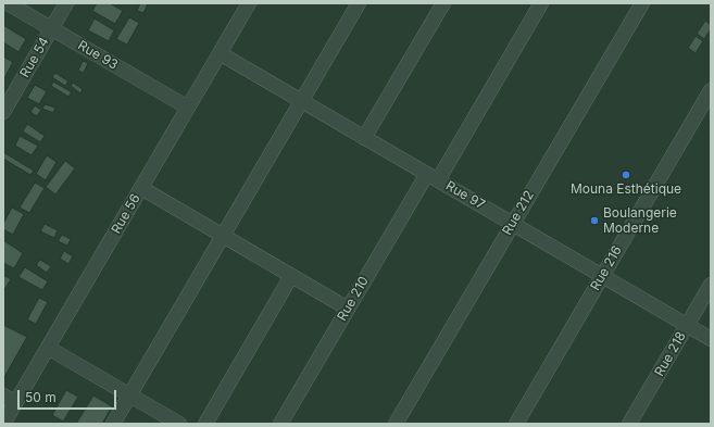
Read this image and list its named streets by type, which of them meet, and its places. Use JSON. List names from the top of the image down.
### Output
{
  "streets": {
    "street": [
      "Rue 93",
      "Rue 54",
      "Rue 97",
      "Rue 212",
      "Rue 56",
      "Rue 216",
      "Rue 210",
      "Rue 218"
    ]
  },
  "crossings": [
    ["Rue 93", "Rue 54"],
    ["Rue 93", "Rue 56"],
    ["Rue 97", "Rue 212"],
    ["Rue 97", "Rue 56"],
    ["Rue 97", "Rue 216"],
    ["Rue 97", "Rue 210"],
    ["Rue 97", "Rue 218"]
  ],
  "places": ["Mouna Esthétique", "Boulangerie Moderne"],
  "scale_bar": "50 m"
}
